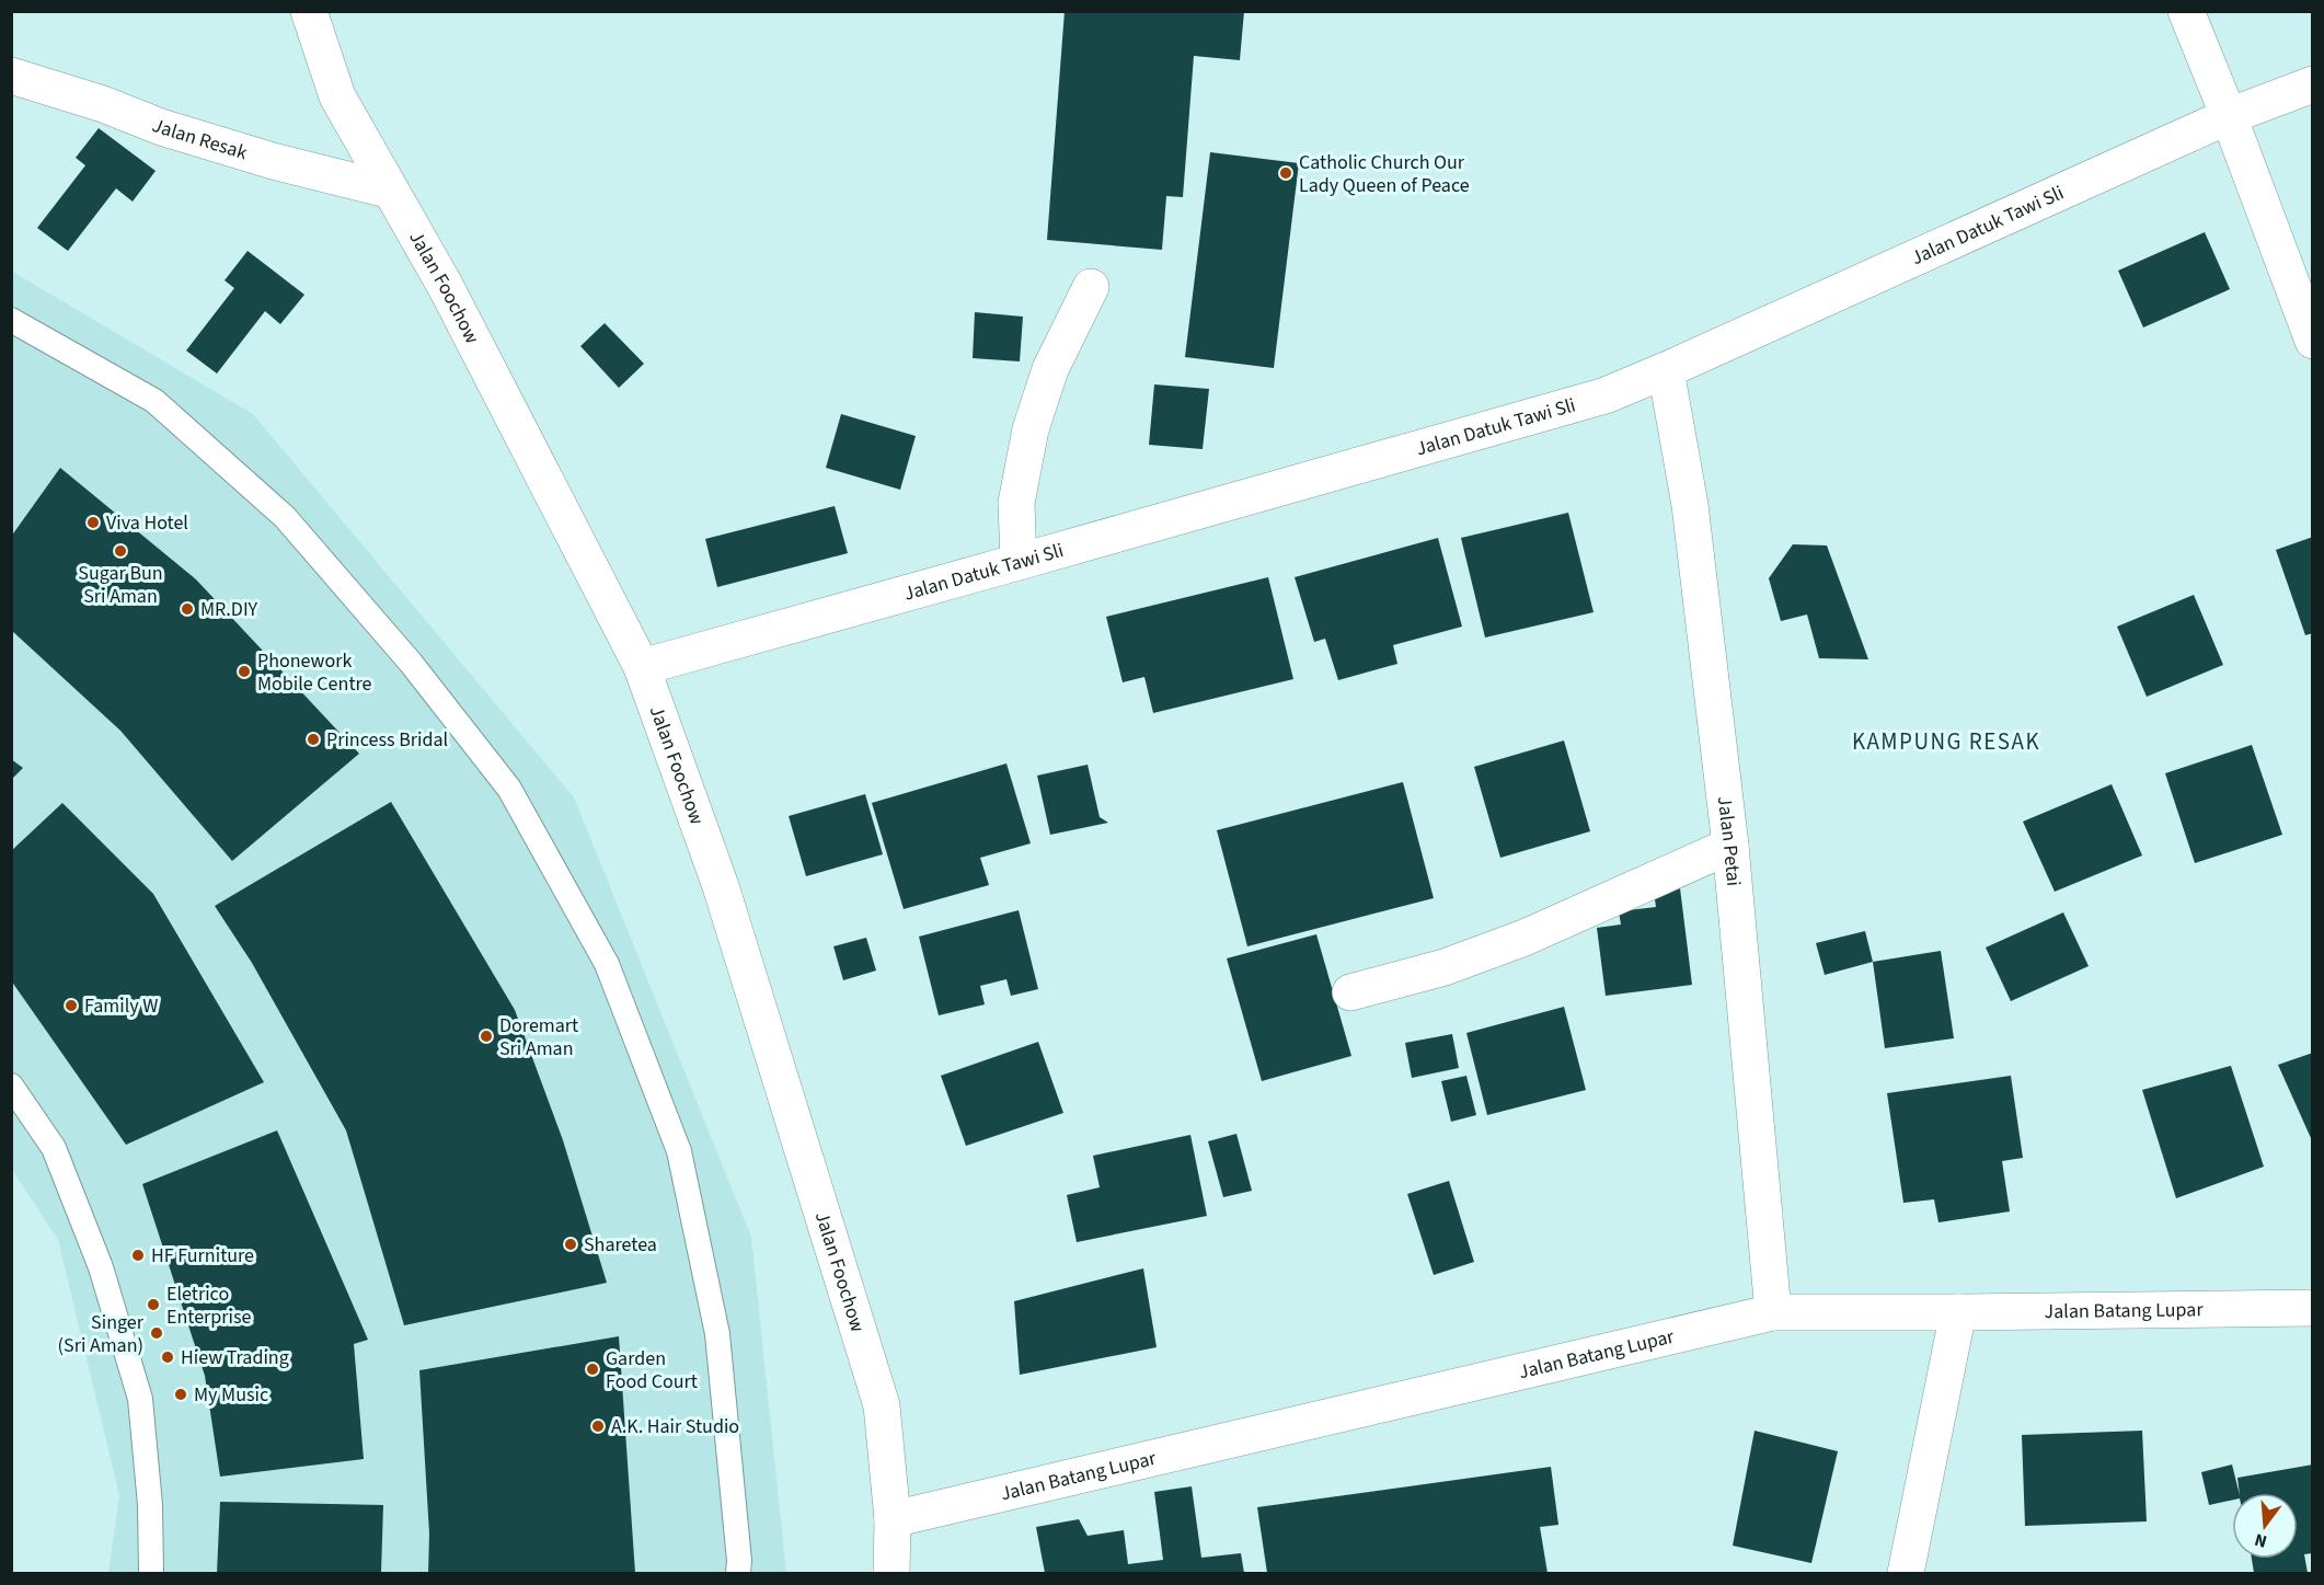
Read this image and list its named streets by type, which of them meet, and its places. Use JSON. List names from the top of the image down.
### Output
{
  "streets": {
    "street": [
      "Jalan Resak",
      "Jalan Datuk Tawi Sli",
      "Jalan Foochow",
      "Jalan Petai",
      "Jalan Batang Lupar"
    ]
  },
  "crossings": [
    ["Jalan Resak", "Jalan Foochow"],
    ["Jalan Datuk Tawi Sli", "Jalan Foochow"],
    ["Jalan Datuk Tawi Sli", "Jalan Petai"],
    ["Jalan Foochow", "Jalan Batang Lupar"],
    ["Jalan Petai", "Jalan Batang Lupar"]
  ],
  "districts": ["KAMPUNG RESAK"],
  "places": [
    "Catholic Church Our Lady Queen of Peace",
    "Viva Hotel",
    "Sugar Bun Sri Aman",
    "MR.DIY",
    "Phonework Mobile Centre",
    "Princess Bridal",
    "Family W",
    "Doremart Sri Aman",
    "Sharetea",
    "HF Furniture",
    "Eletrico Enterprise",
    "Singer (Sri Aman)",
    "Hiew Trading",
    "Garden Food Court",
    "My Music",
    "A.K. Hair Studio"
  ],
  "north": "bottom"
}
